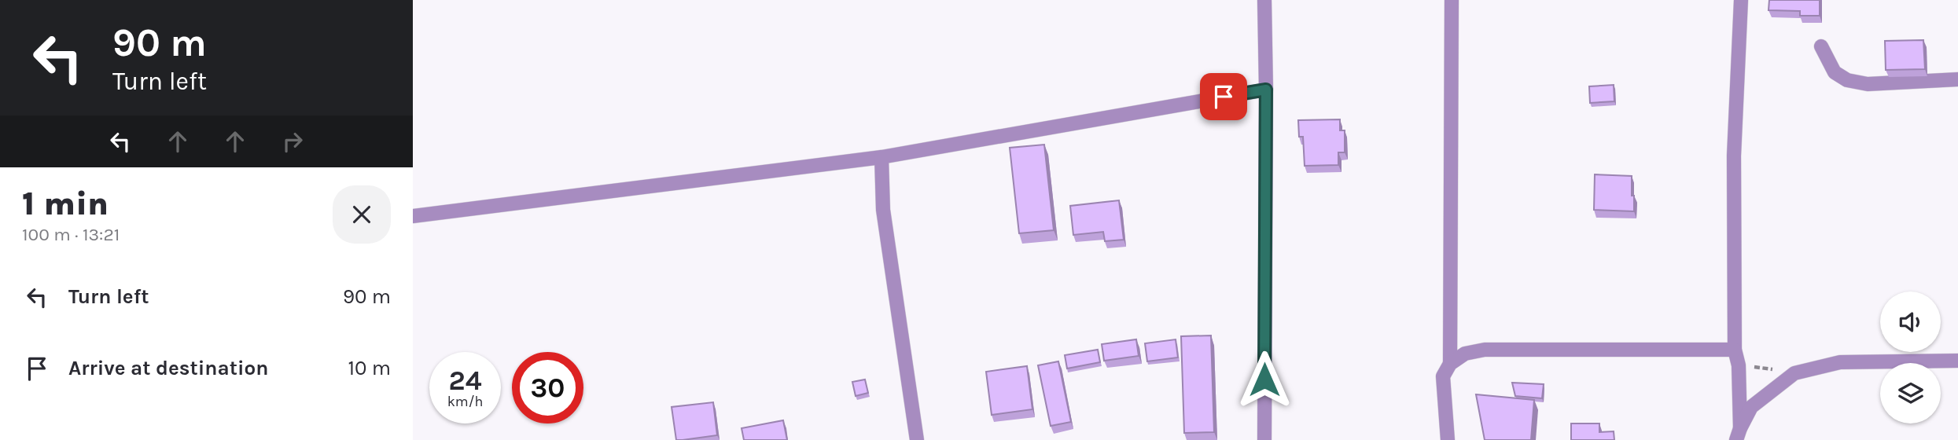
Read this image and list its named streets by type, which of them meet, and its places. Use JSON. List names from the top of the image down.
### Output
{
  "page": {
    "turn": ["90 m", "Turn left"],
    "heading": ["1 min", "100 m · 13:21"],
    "list": [
      {
        "name": "Turn left",
        "value": "90 m"
      },
      {
        "name": "Arrive at destination",
        "value": "10 m"
      }
    ],
    "speed": "24 km/h",
    "limit": "30"
  }
}
